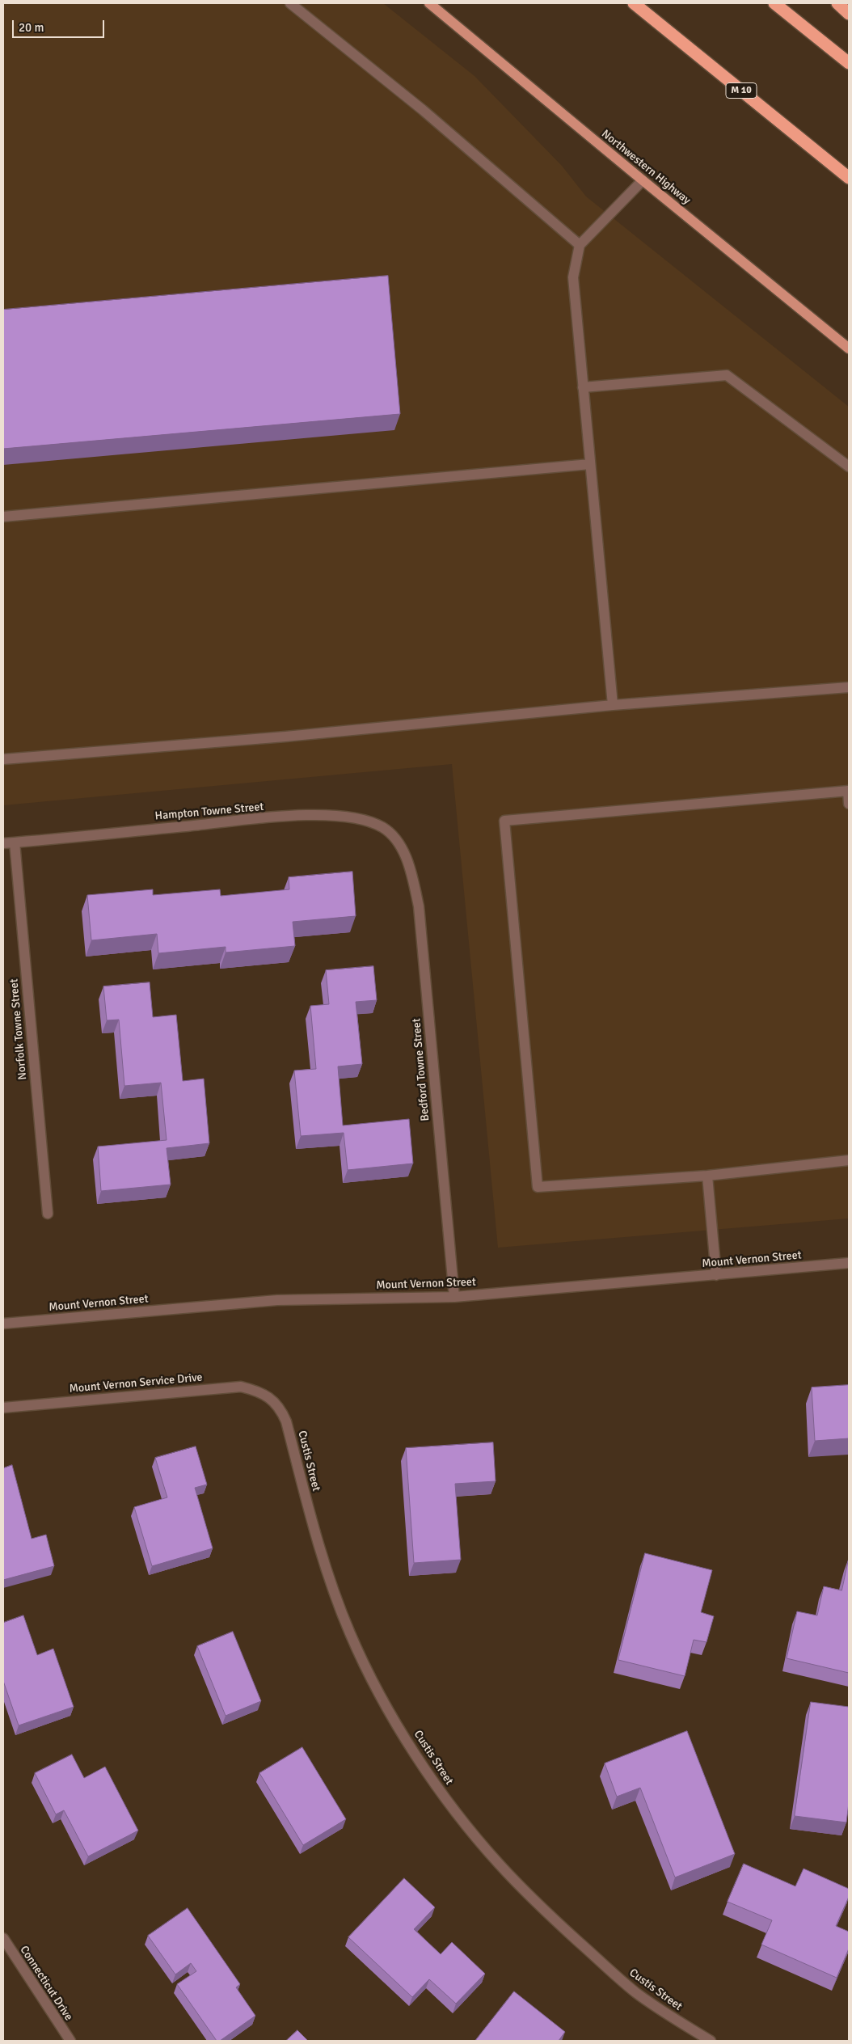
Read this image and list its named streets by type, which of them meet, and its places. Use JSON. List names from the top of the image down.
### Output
{
  "streets": {
    "highway": ["M 10"],
    "main road": ["Northwestern Highway"],
    "street": [
      "Hampton Towne Street",
      "Norfolk Towne Street",
      "Bedford Towne Street",
      "Mount Vernon Street",
      "Mount Vernon Service Drive",
      "Custis Street",
      "Connecticut Drive"
    ]
  },
  "crossings": [
    ["Hampton Towne Street", "Norfolk Towne Street"],
    ["Hampton Towne Street", "Bedford Towne Street"],
    ["Bedford Towne Street", "Mount Vernon Street"],
    ["Mount Vernon Service Drive", "Custis Street"]
  ],
  "scale_bar": "20 m"
}
